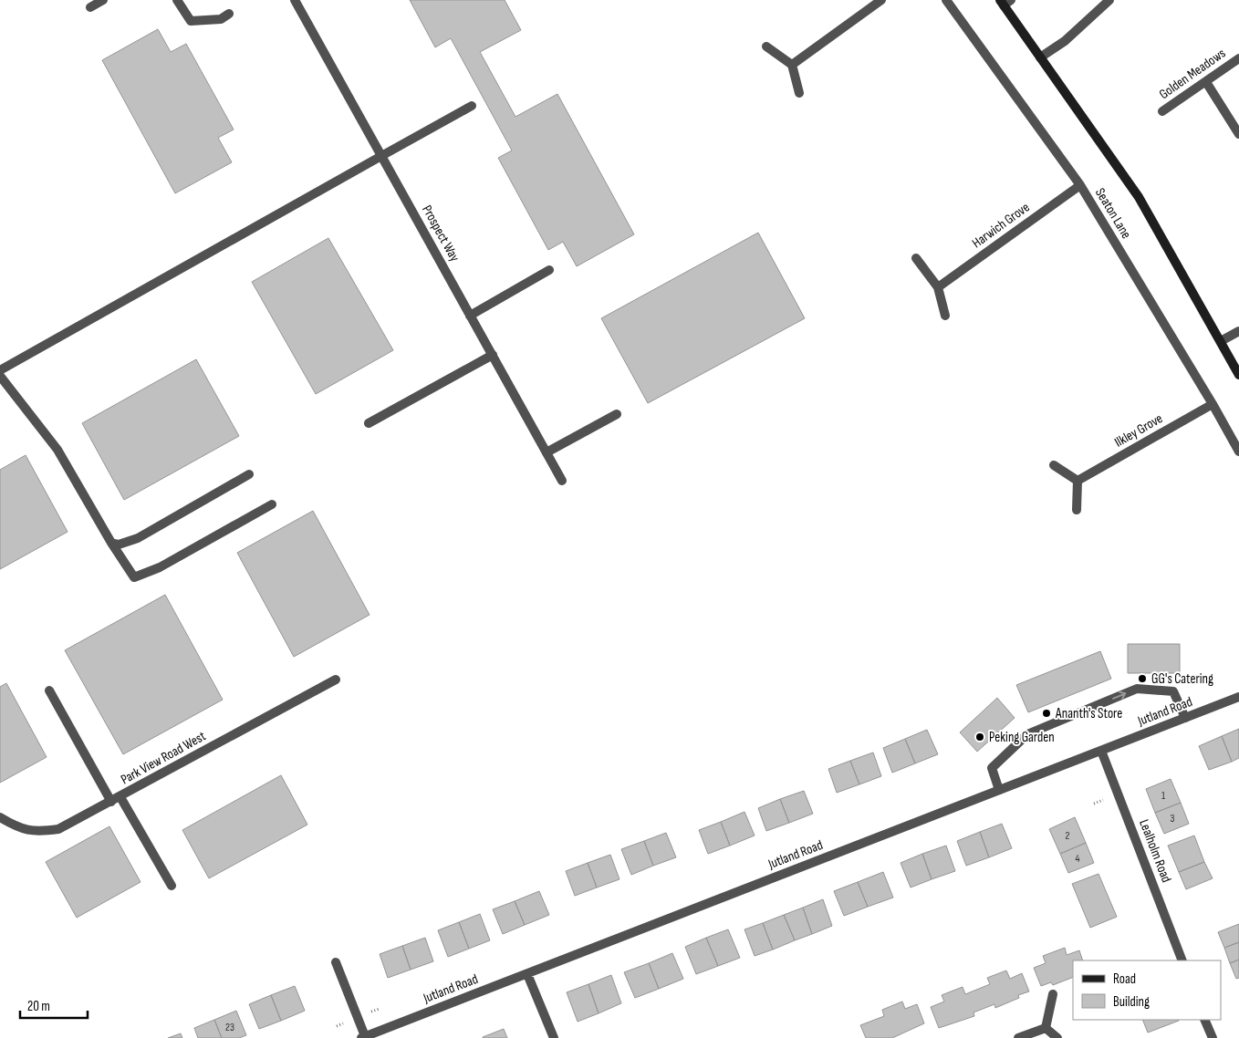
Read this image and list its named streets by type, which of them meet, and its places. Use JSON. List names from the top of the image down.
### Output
{
  "streets": {
    "main road": ["Seaton Lane"],
    "street": [
      "Golden Meadows",
      "Harwich Grove",
      "Prospect Way",
      "Ilkley Grove",
      "Jutland Road",
      "Park View Road West",
      "Lealholm Road"
    ]
  },
  "crossings": [
    ["Seaton Lane", "Harwich Grove"],
    ["Seaton Lane", "Ilkley Grove"],
    ["Jutland Road", "Lealholm Road"]
  ],
  "places": ["GG's Catering", "Ananth's Store", "Peking Garden"],
  "house_numbers": [
    "1",
    "3",
    "2",
    "4",
    "23"
  ],
  "legend": ["Road", "Building"],
  "scale_bar": "20 m"
}
